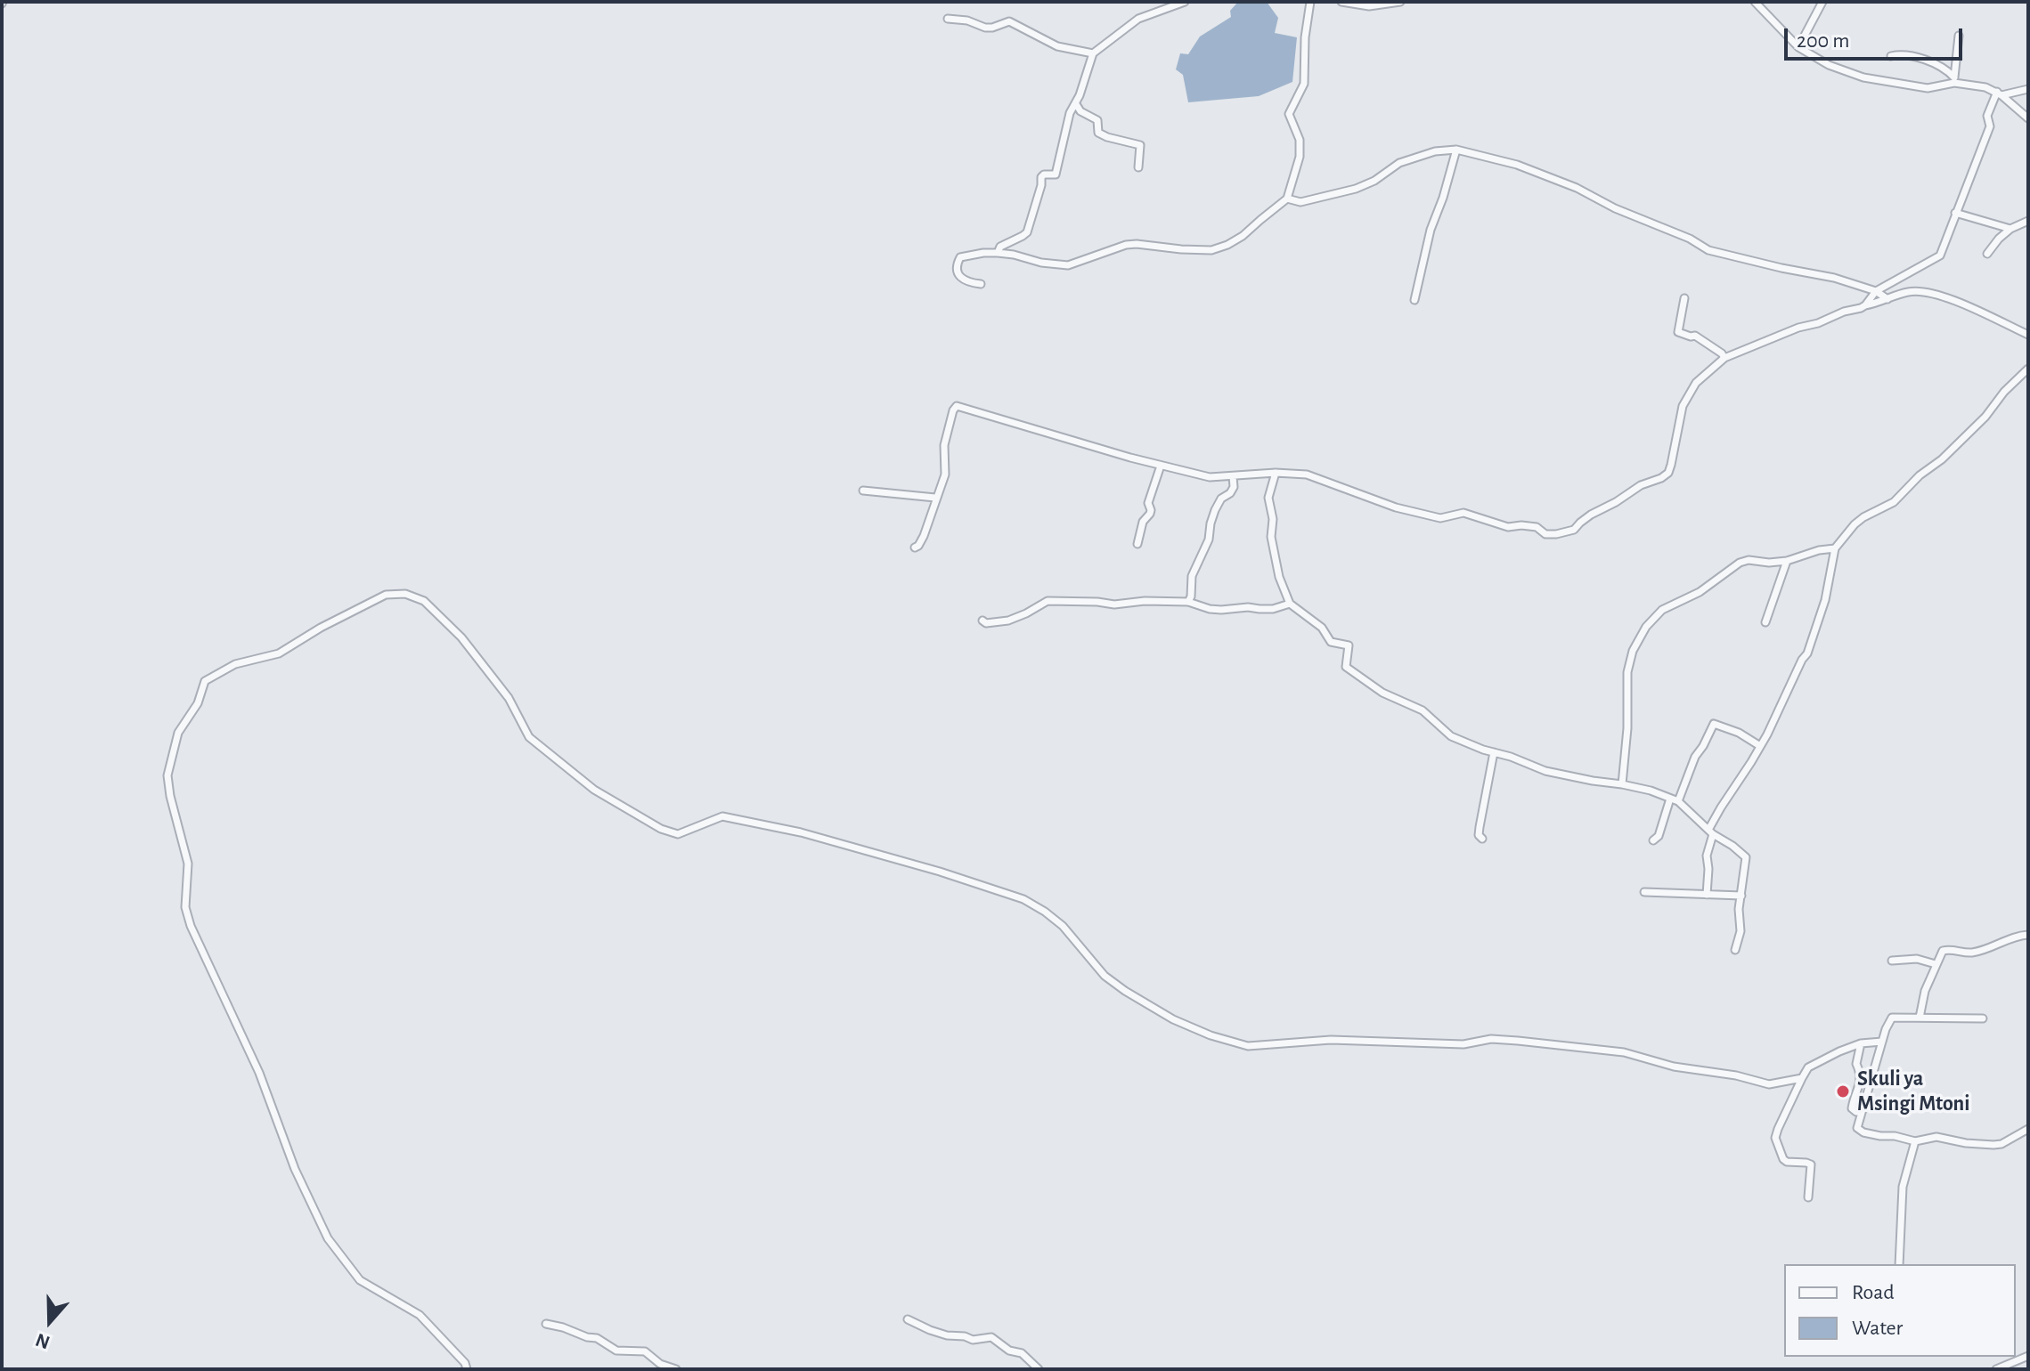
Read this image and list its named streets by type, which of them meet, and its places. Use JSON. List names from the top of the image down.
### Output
{
  "places": ["Skuli ya Msingi Mtoni"],
  "legend": ["Road", "Water"],
  "scale_bar": "200 m",
  "north": "bottom"
}
